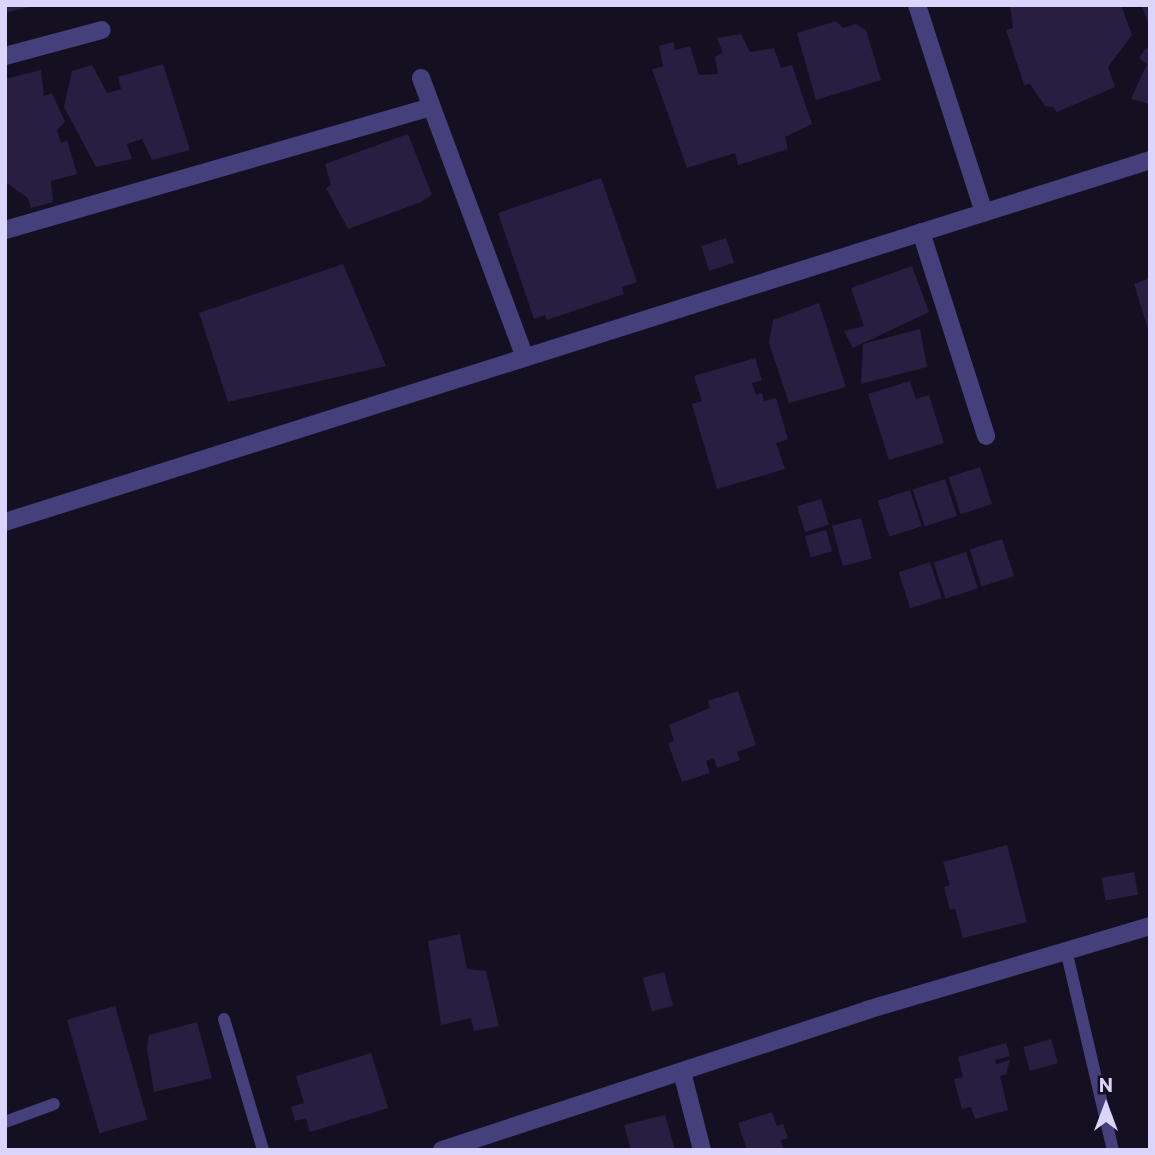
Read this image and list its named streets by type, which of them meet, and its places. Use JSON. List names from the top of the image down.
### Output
{
  "north": "top"
}
